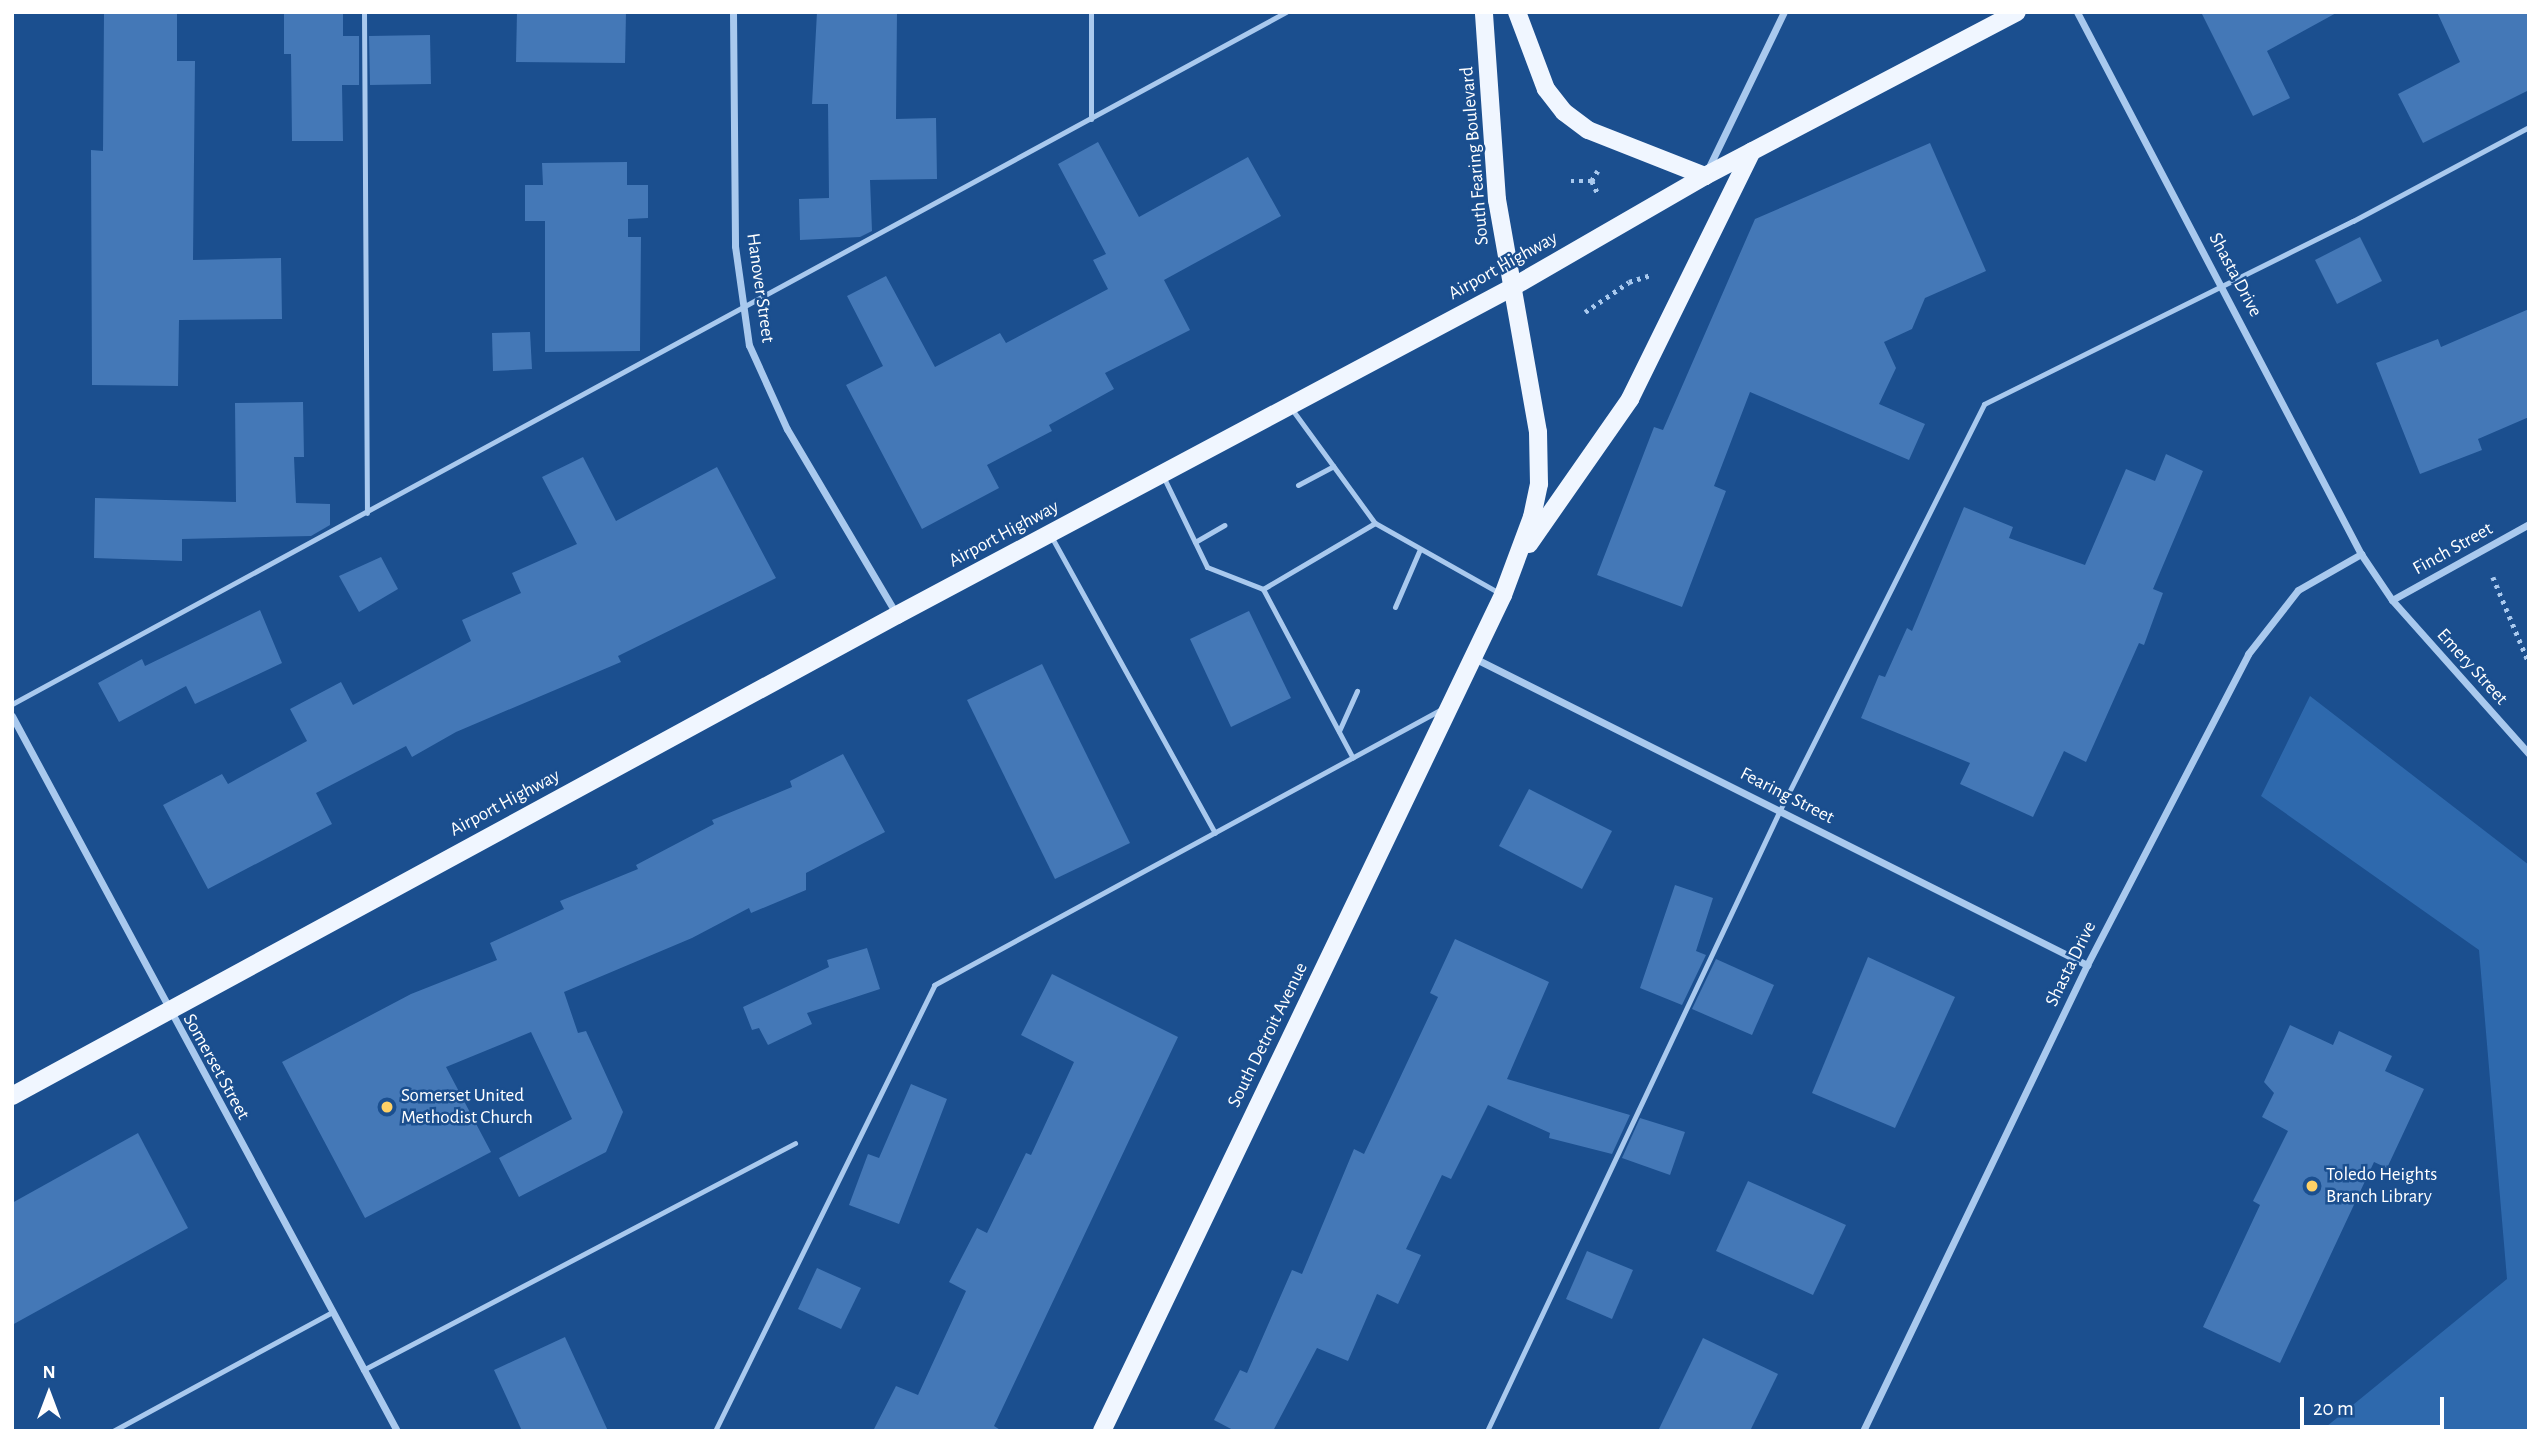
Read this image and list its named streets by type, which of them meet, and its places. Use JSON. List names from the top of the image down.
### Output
{
  "streets": {
    "main road": ["South Fearing Boulevard", "Airport Highway", "South Detroit Avenue"],
    "street": [
      "Shasta Drive",
      "Hanover Street",
      "Finch Street",
      "Emery Street",
      "Fearing Street",
      "Somerset Street"
    ]
  },
  "crossings": [
    ["South Fearing Boulevard", "Airport Highway"],
    ["South Fearing Boulevard", "Fearing Street"],
    ["South Fearing Boulevard", "South Detroit Avenue"],
    ["Airport Highway", "Hanover Street"],
    ["Airport Highway", "Somerset Street"],
    ["Shasta Drive", "Finch Street"],
    ["Shasta Drive", "Emery Street"],
    ["Shasta Drive", "Fearing Street"],
    ["Finch Street", "Emery Street"],
    ["Fearing Street", "South Detroit Avenue"]
  ],
  "places": ["Somerset United Methodist Church", "Toledo Heights Branch Library"],
  "scale_bar": "20 m",
  "north": "top"
}
